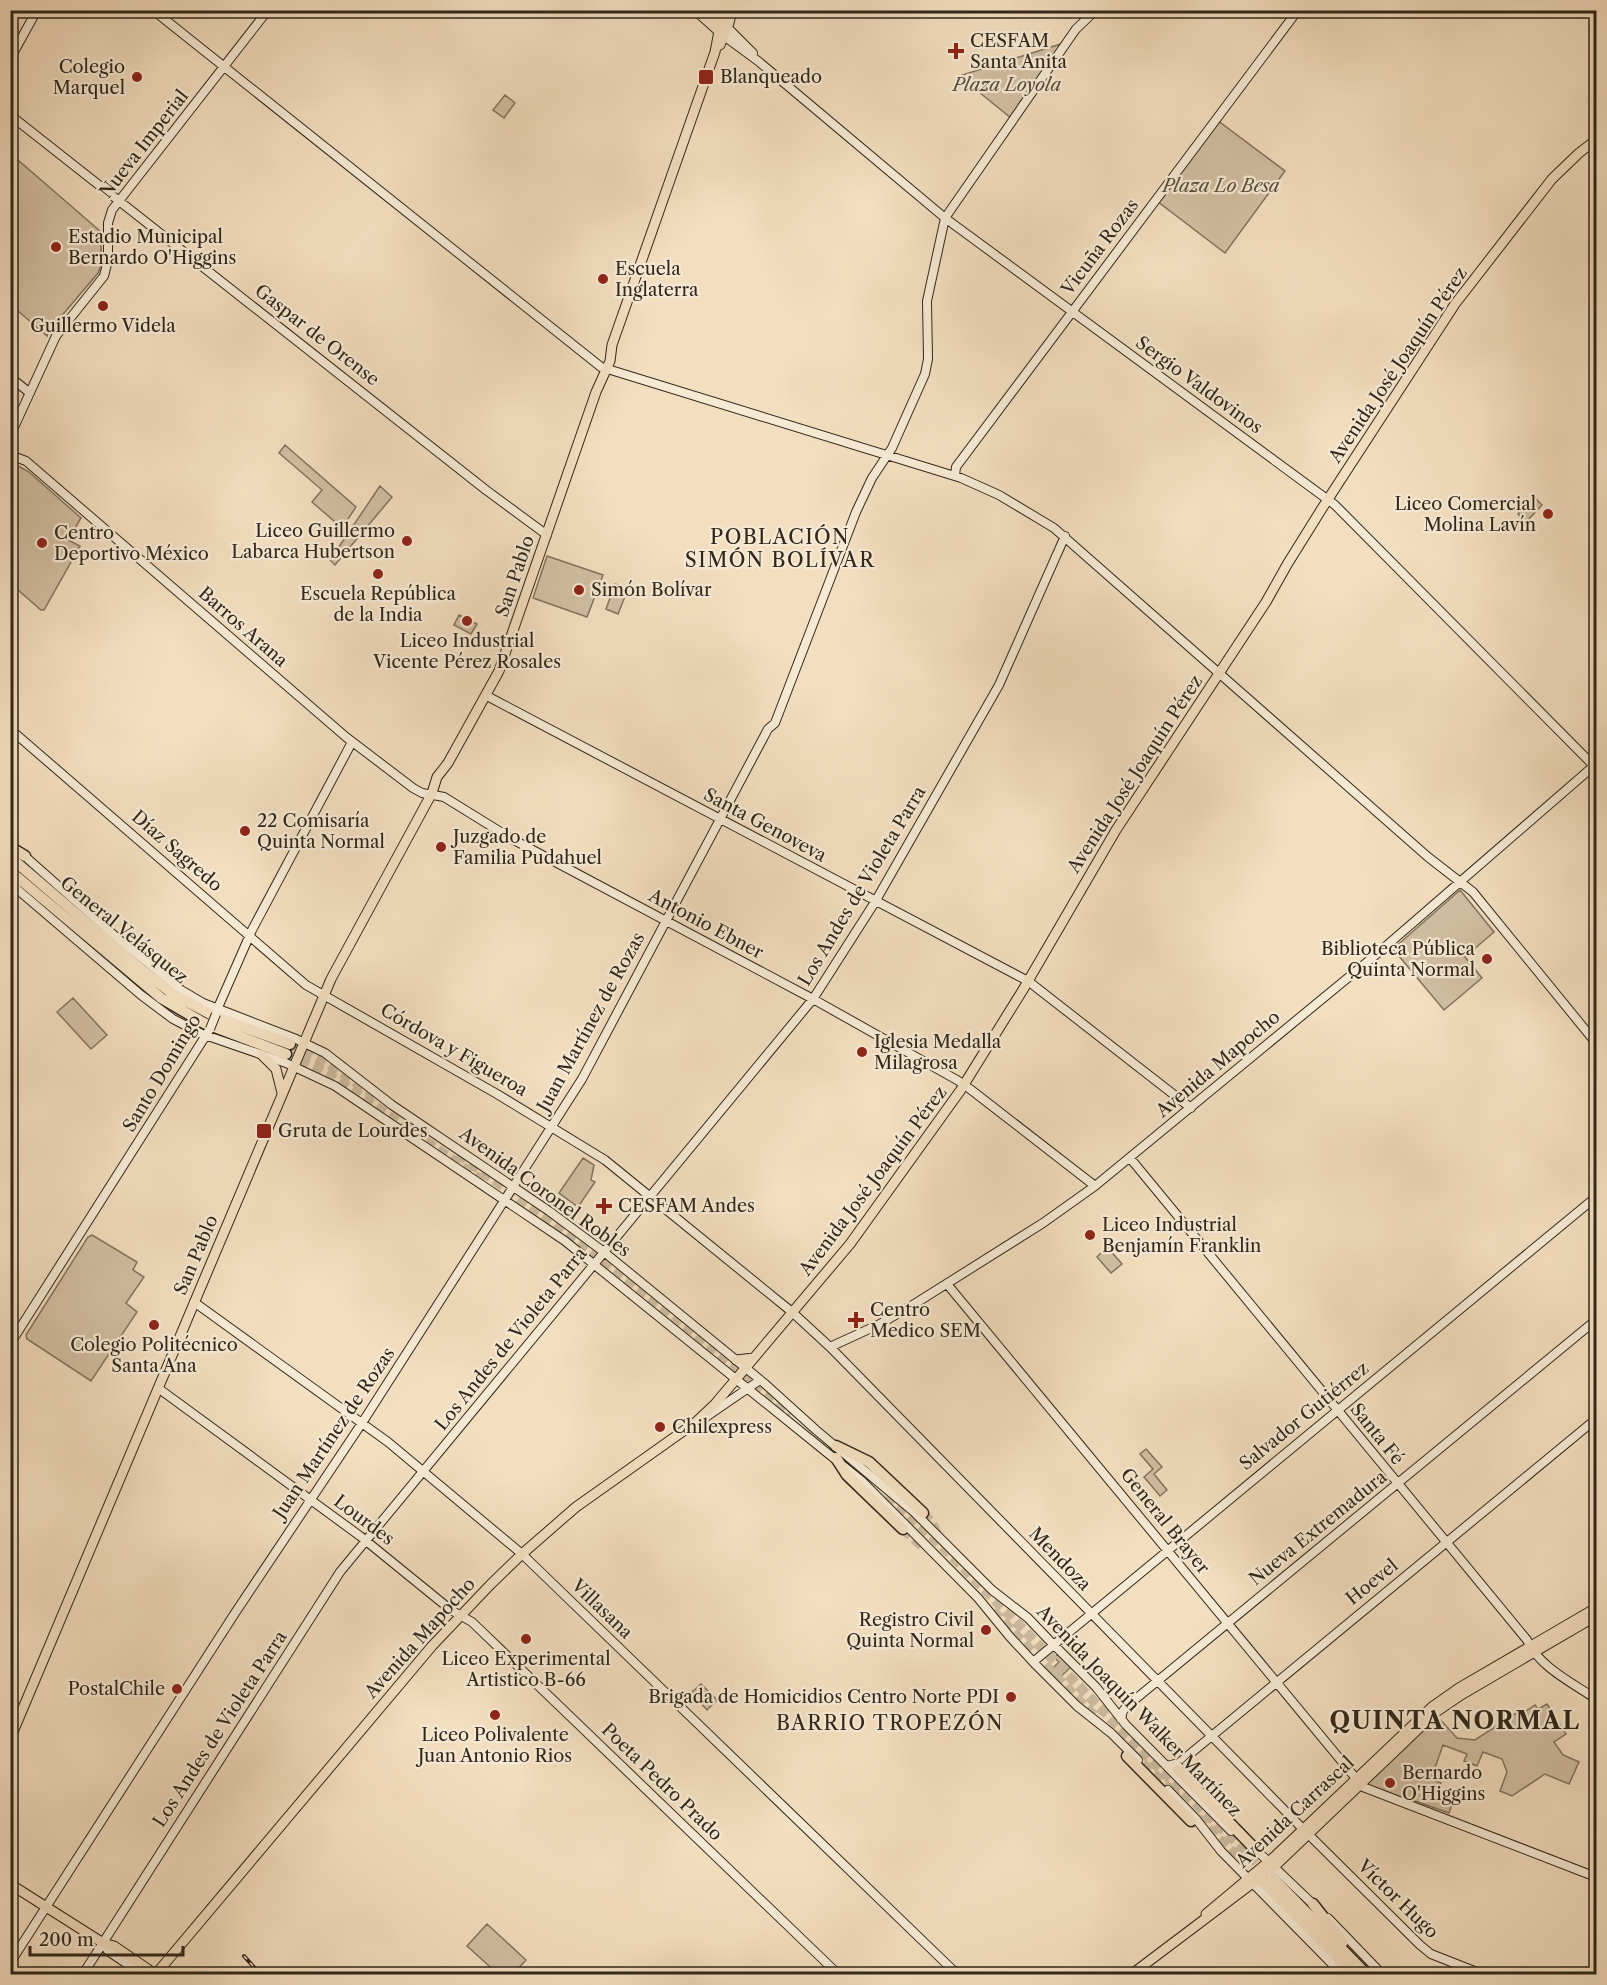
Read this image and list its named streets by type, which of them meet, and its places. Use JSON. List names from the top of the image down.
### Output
{
  "streets": {
    "highway": ["General Velásquez"],
    "main road": [
      "Avenida José Joaquín Pérez",
      "San Pablo",
      "Avenida Mapocho",
      "Avenida Carrascal"
    ],
    "street": [
      "Nueva Imperial",
      "Vicuña Rozas",
      "Gaspar de Orense",
      "Sergio Valdovinos",
      "Barros Arana",
      "Santa Genoveva",
      "Díaz Sagredo",
      "Los Andes de Violeta Parra",
      "Antonio Ebner",
      "Juan Martínez de Rozas",
      "Córdova y Figueroa",
      "Santo Domingo",
      "Avenida Coronel Robles",
      "Salvador Gutiérrez",
      "Santa Fé",
      "Lourdes",
      "General Brayer",
      "Nueva Extremadura",
      "Mendoza",
      "Hoevel",
      "Villasana",
      "Avenida Joaquín Walker Martínez",
      "Poeta Pedro Prado",
      "Víctor Hugo"
    ]
  },
  "crossings": [
    ["Nueva Imperial", "Gaspar de Orense"],
    ["Vicuña Rozas", "Sergio Valdovinos"],
    ["Gaspar de Orense", "San Pablo"],
    ["Avenida José Joaquín Pérez", "Sergio Valdovinos"],
    ["Avenida José Joaquín Pérez", "Santa Genoveva"],
    ["Avenida José Joaquín Pérez", "Antonio Ebner"],
    ["Avenida José Joaquín Pérez", "Córdova y Figueroa"],
    ["Avenida José Joaquín Pérez", "Avenida Mapocho"],
    ["Avenida José Joaquín Pérez", "Avenida Coronel Robles"],
    ["Avenida José Joaquín Pérez", "Mendoza"],
    ["Sergio Valdovinos", "San Pablo"],
    ["Sergio Valdovinos", "Juan Martínez de Rozas"],
    ["Sergio Valdovinos", "Avenida Mapocho"],
    ["San Pablo", "Barros Arana"],
    ["San Pablo", "Santa Genoveva"],
    ["San Pablo", "Díaz Sagredo"],
    ["San Pablo", "Antonio Ebner"],
    ["San Pablo", "Córdova y Figueroa"],
    ["San Pablo", "Avenida Coronel Robles"],
    ["San Pablo", "Lourdes"],
    ["San Pablo", "Villasana"],
    ["Barros Arana", "Antonio Ebner"],
    ["Barros Arana", "Santo Domingo"],
    ["Santa Genoveva", "Los Andes de Violeta Parra"],
    ["Santa Genoveva", "Juan Martínez de Rozas"],
    ["Santa Genoveva", "Avenida Mapocho"],
    ["Díaz Sagredo", "Córdova y Figueroa"],
    ["Díaz Sagredo", "Santo Domingo"],
    ["Los Andes de Violeta Parra", "Antonio Ebner"],
    ["Los Andes de Violeta Parra", "Córdova y Figueroa"],
    ["Los Andes de Violeta Parra", "Avenida Coronel Robles"],
    ["Los Andes de Violeta Parra", "Lourdes"],
    ["Los Andes de Violeta Parra", "Villasana"],
    ["Antonio Ebner", "Juan Martínez de Rozas"],
    ["Antonio Ebner", "Avenida Mapocho"],
    ["Juan Martínez de Rozas", "Córdova y Figueroa"],
    ["Juan Martínez de Rozas", "Avenida Coronel Robles"],
    ["Juan Martínez de Rozas", "Lourdes"],
    ["Juan Martínez de Rozas", "Villasana"],
    ["Córdova y Figueroa", "Mendoza"],
    ["Avenida Mapocho", "Avenida Coronel Robles"],
    ["Avenida Mapocho", "Santa Fé"],
    ["Avenida Mapocho", "Lourdes"],
    ["Avenida Mapocho", "General Brayer"],
    ["Avenida Mapocho", "Mendoza"],
    ["Avenida Mapocho", "Villasana"],
    ["Avenida Mapocho", "Avenida Joaquín Walker Martínez"],
    ["Avenida Mapocho", "Poeta Pedro Prado"],
    ["Santo Domingo", "Avenida Coronel Robles"],
    ["Avenida Coronel Robles", "Avenida Joaquín Walker Martínez"],
    ["Salvador Gutiérrez", "Santa Fé"],
    ["Salvador Gutiérrez", "General Brayer"],
    ["Salvador Gutiérrez", "Mendoza"],
    ["Salvador Gutiérrez", "Avenida Joaquín Walker Martínez"],
    ["Santa Fé", "Nueva Extremadura"],
    ["Santa Fé", "Hoevel"],
    ["Santa Fé", "Avenida Carrascal"],
    ["Lourdes", "Poeta Pedro Prado"],
    ["General Brayer", "Nueva Extremadura"],
    ["General Brayer", "Hoevel"],
    ["General Brayer", "Avenida Carrascal"],
    ["Nueva Extremadura", "Mendoza"],
    ["Nueva Extremadura", "Avenida Joaquín Walker Martínez"],
    ["Mendoza", "Hoevel"],
    ["Mendoza", "Avenida Carrascal"],
    ["Mendoza", "Víctor Hugo"],
    ["Hoevel", "Avenida Joaquín Walker Martínez"],
    ["Avenida Joaquín Walker Martínez", "Avenida Carrascal"],
    ["Avenida Carrascal", "Víctor Hugo"]
  ],
  "districts": ["POBLACIÓN SIMÓN BOLÍVAR", "QUINTA NORMAL", "BARRIO TROPEZÓN"],
  "parks": ["Plaza Loyola", "Plaza Lo Besa"],
  "places": {
    "health": ["CESFAM Santa Anita", "CESFAM Andes", "Centro Medico SEM"],
    "other": [
      "Colegio Marquel",
      "Estadio Municipal Bernardo O'Higgins",
      "Escuela Inglaterra",
      "Guillermo Videla",
      "Liceo Comercial Molina Lavín",
      "Liceo Guillermo Labarca Hubertson",
      "Centro Deportivo México",
      "Escuela República de la India",
      "Simón Bolívar",
      "Liceo Industrial Vicente Pérez Rosales",
      "22 Comisaría Quinta Normal",
      "Juzgado de Familia Pudahuel",
      "Biblioteca Pública Quinta Normal",
      "Iglesia Medalla Milagrosa",
      "Liceo Industrial Benjamín Franklin",
      "Colegio Politécnico Santa Ana",
      "Chilexpress",
      "Registro Civil Quinta Normal",
      "Liceo Experimental Artistico B-66",
      "PostalChile",
      "Brigada de Homicidios Centro Norte PDI",
      "Liceo Polivalente Juan Antonio Rios",
      "Bernardo O'Higgins"
    ],
    "transit": ["Blanqueado", "Gruta de Lourdes"]
  },
  "scale_bar": "200 m"
}
